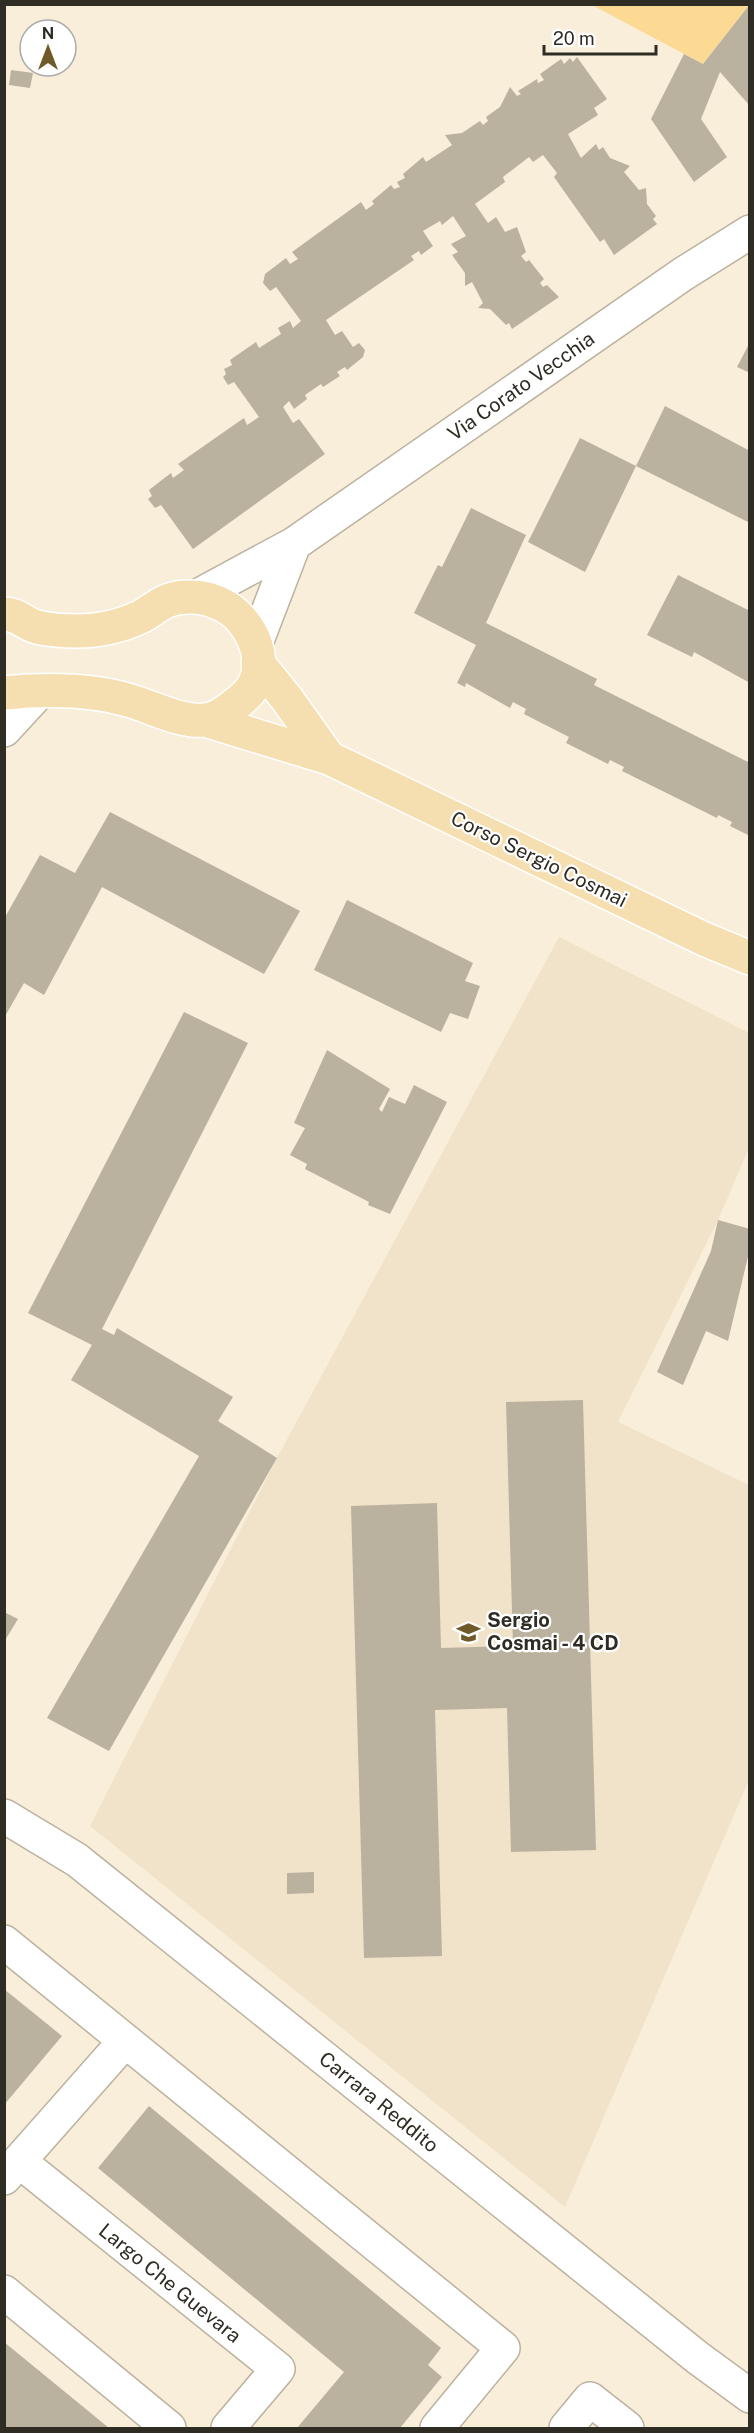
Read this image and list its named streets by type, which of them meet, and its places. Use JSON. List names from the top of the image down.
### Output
{
  "streets": {
    "main road": ["Corso Sergio Cosmai"],
    "street": ["Via Corato Vecchia", "Carrara Reddito", "Largo Che Guevara"]
  },
  "crossings": [
    ["Via Corato Vecchia", "Corso Sergio Cosmai"]
  ],
  "places": {
    "school or university": ["Sergio Cosmai - 4 CD"]
  },
  "scale_bar": "20 m",
  "north": "top"
}
